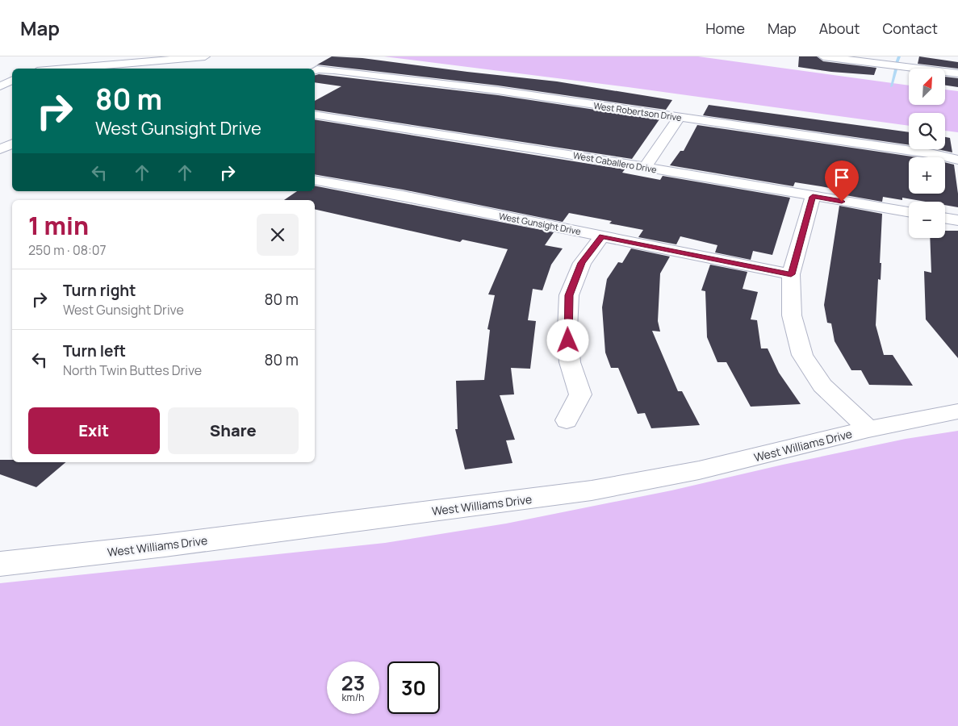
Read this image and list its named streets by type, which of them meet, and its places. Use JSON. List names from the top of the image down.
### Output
{
  "streets": {
    "street": [
      "West Robertson Drive",
      "West Caballero Drive",
      "West Gunsight Drive",
      "West Williams Drive"
    ]
  },
  "north": "top right",
  "page": {
    "header": "Map",
    "nav": [
      "Home",
      "Map",
      "About",
      "Contact"
    ],
    "map_buttons": ["+", "−"],
    "turn": ["80 m", "West Gunsight Drive"],
    "heading": ["1 min", "250 m · 08:07"],
    "list": [
      {
        "name": "Turn right",
        "note": "West Gunsight Drive",
        "value": "80 m"
      },
      {
        "name": "Turn left",
        "note": "North Twin Buttes Drive",
        "value": "80 m"
      }
    ],
    "buttons": ["Exit", "Share"],
    "speed": "23 km/h",
    "limit": "30"
  }
}
